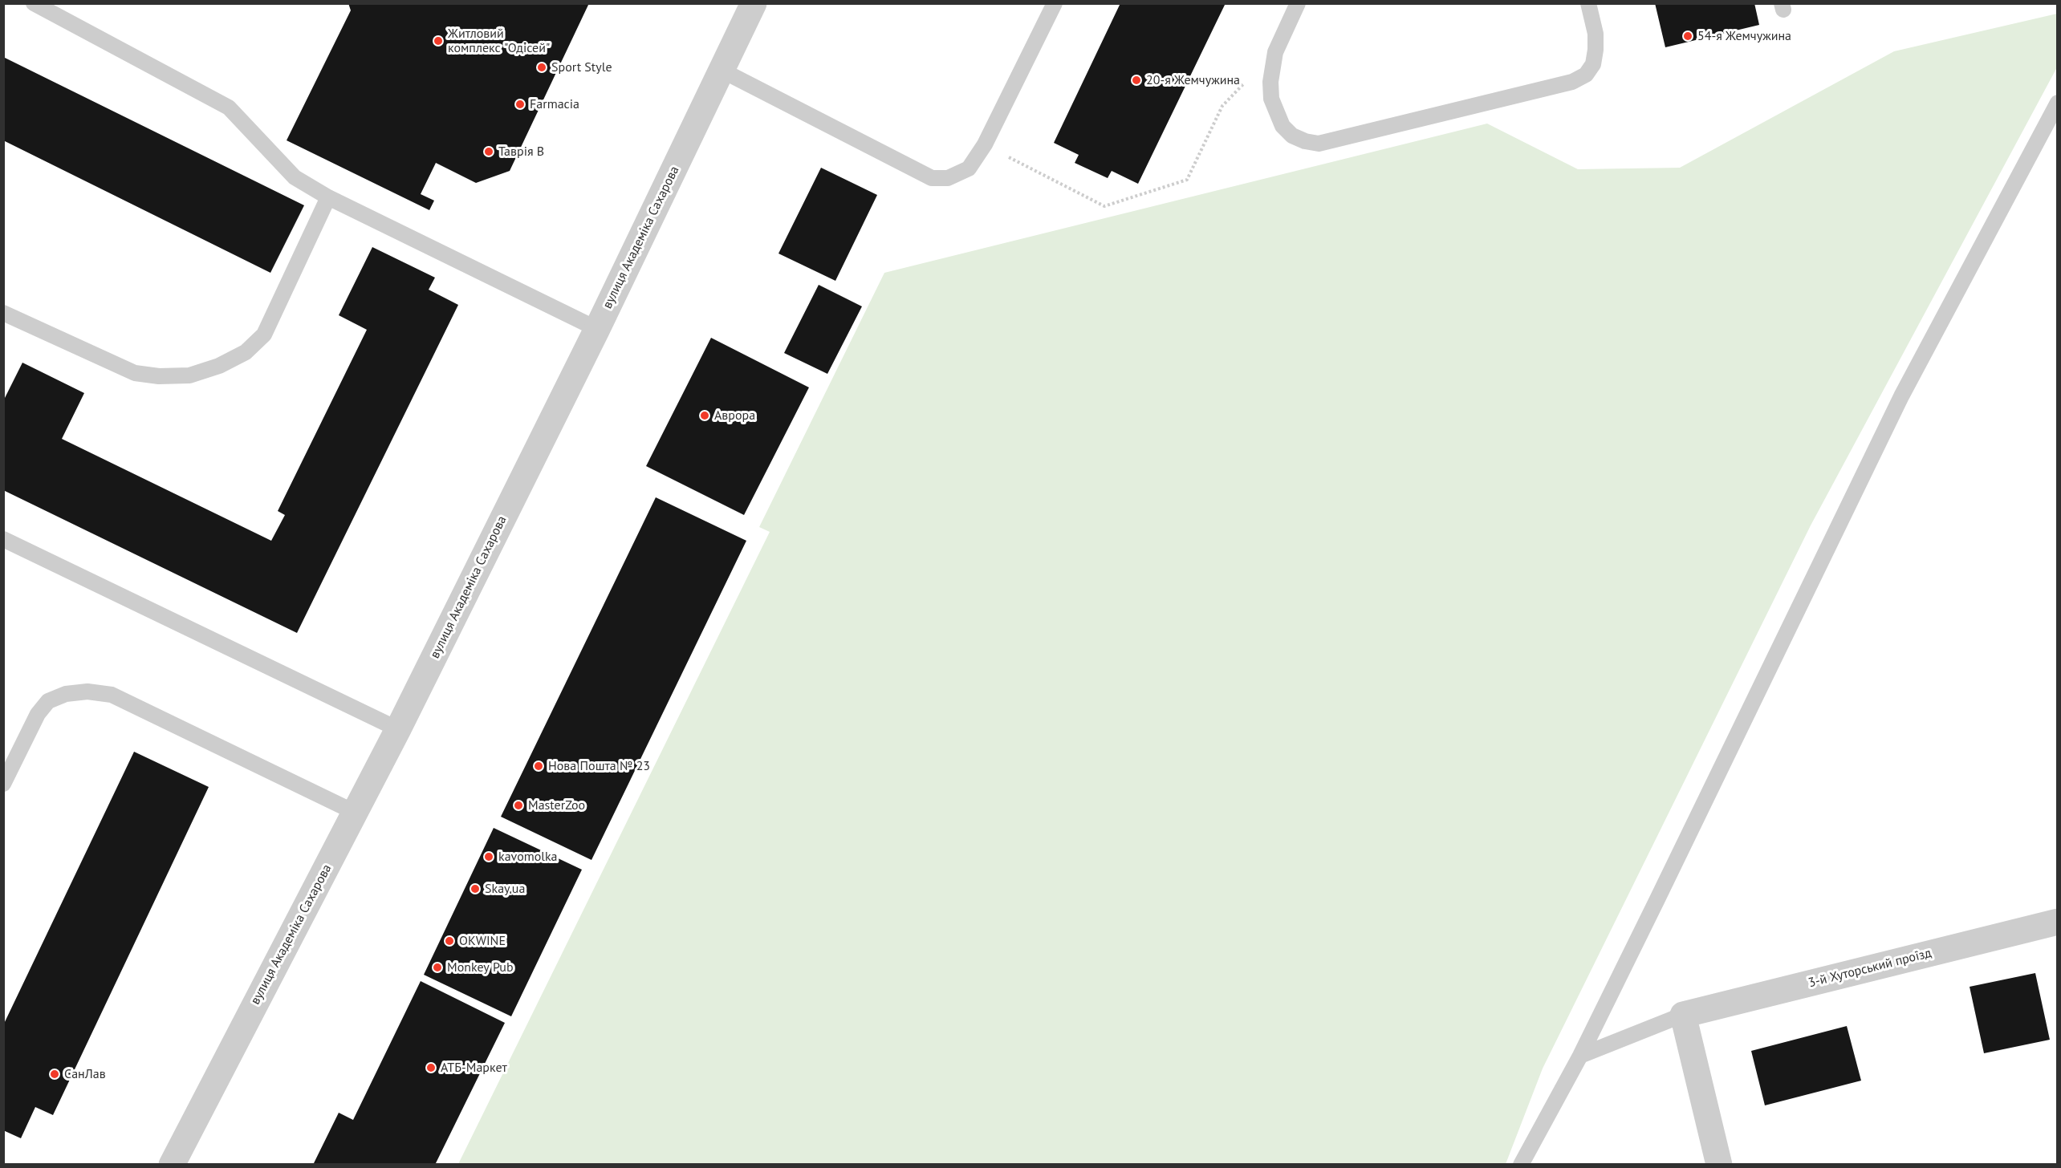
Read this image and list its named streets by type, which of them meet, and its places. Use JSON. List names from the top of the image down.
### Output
{
  "streets": {
    "street": ["вулиця Академіка Сахарова", "3-й Хуторський проїзд"]
  },
  "places": [
    "54-я Жемчужина",
    "Житловий комплекс \"Одісей\"",
    "Sport Style",
    "20-я Жемчужина",
    "Farmacia",
    "Таврія В",
    "Аврора",
    "Нова Пошта № 23",
    "MasterZoo",
    "kavomolka",
    "Skay.ua",
    "OKWINE",
    "Monkey Pub",
    "АТБ-Маркет",
    "СанЛав"
  ]
}
